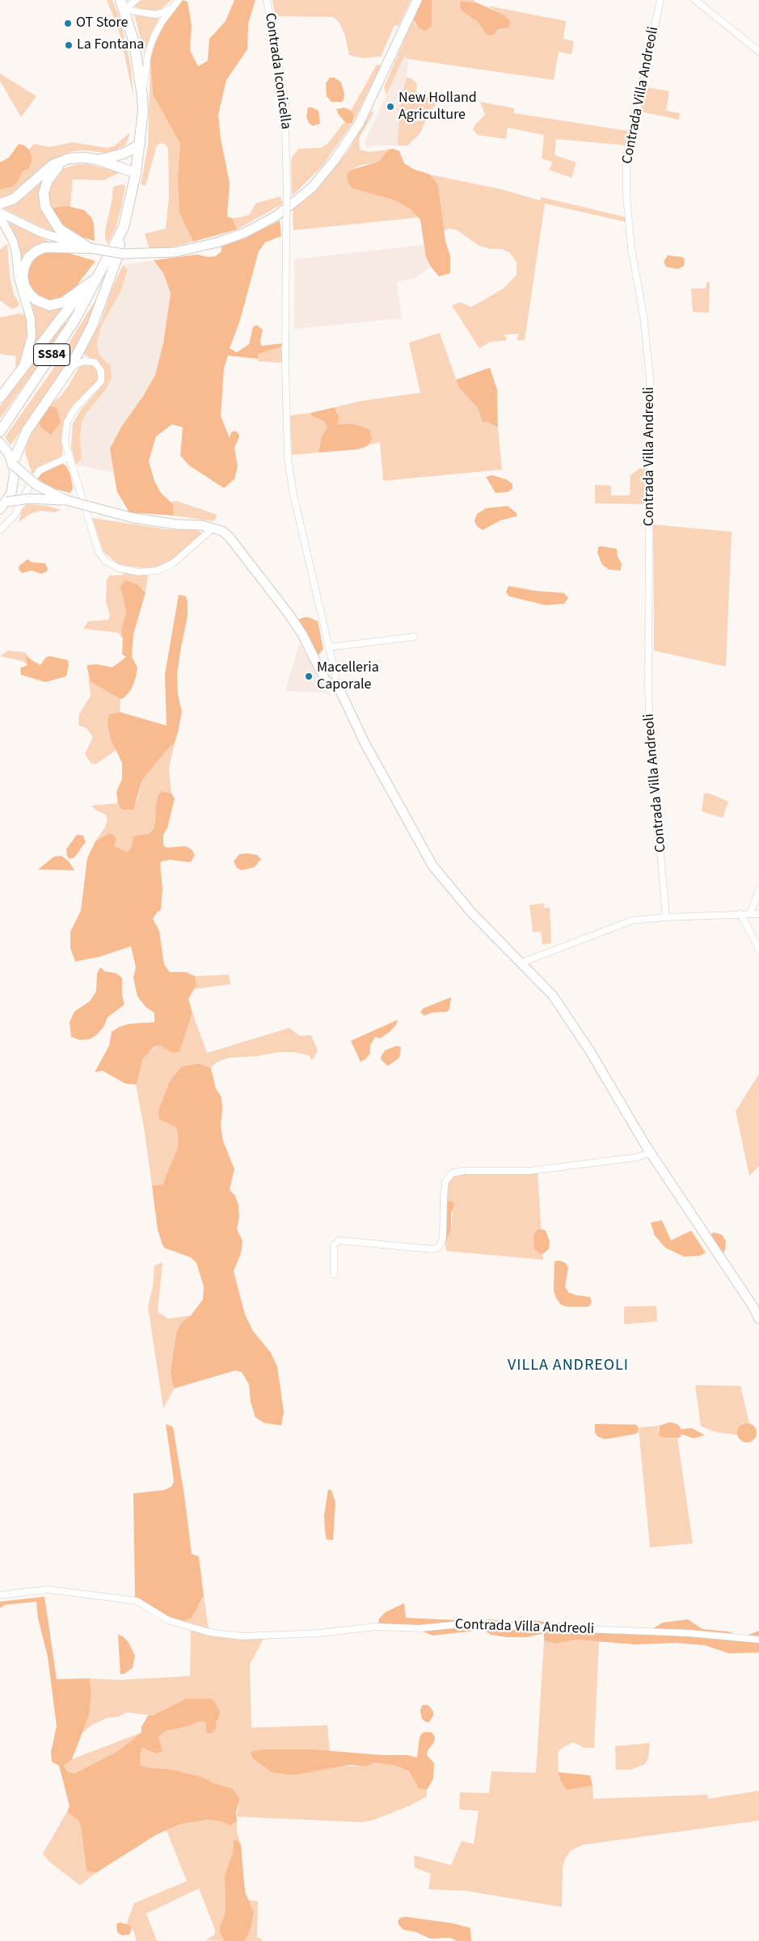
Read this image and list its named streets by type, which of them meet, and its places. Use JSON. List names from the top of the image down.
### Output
{
  "streets": {
    "main road": ["SS84"],
    "street": ["Contrada Iconicella", "Contrada Villa Andreoli"]
  },
  "districts": ["VILLA ANDREOLI"],
  "places": [
    "OT Store",
    "La Fontana",
    "New Holland Agriculture",
    "Macelleria Caporale"
  ]
}
